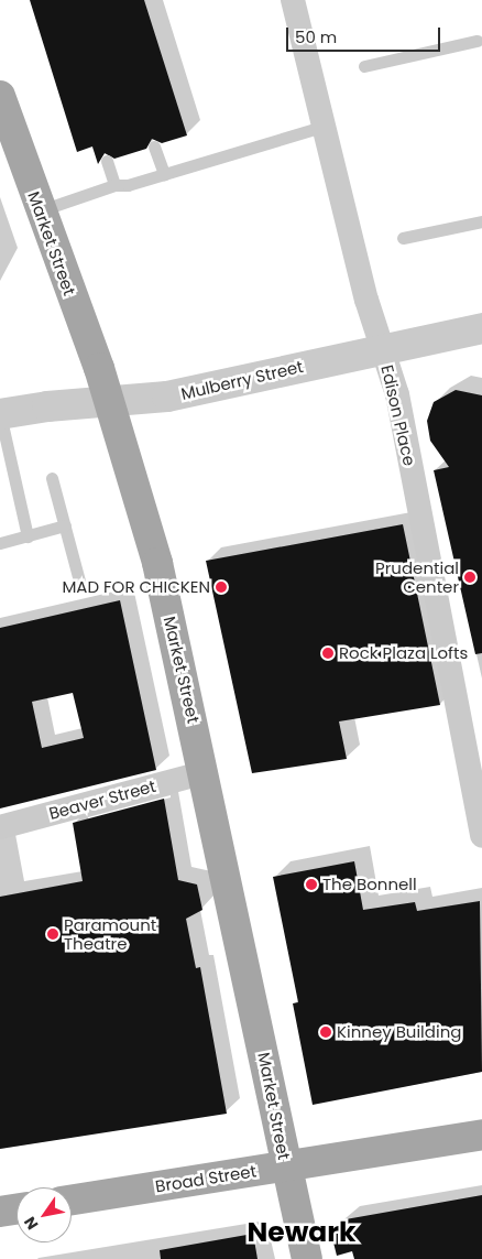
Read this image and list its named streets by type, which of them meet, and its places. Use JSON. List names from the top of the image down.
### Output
{
  "streets": {
    "main road": ["Market Street", "Broad Street"],
    "street": ["Mulberry Street", "Edison Place", "Beaver Street"]
  },
  "crossings": [
    ["Market Street", "Mulberry Street"],
    ["Market Street", "Beaver Street"],
    ["Market Street", "Broad Street"],
    ["Mulberry Street", "Edison Place"]
  ],
  "districts": ["Newark"],
  "places": [
    "Prudential Center",
    "MAD FOR CHICKEN",
    "Rock Plaza Lofts",
    "The Bonnell",
    "Paramount Theatre",
    "Kinney Building"
  ],
  "scale_bar": "50 m",
  "north": "bottom left"
}
